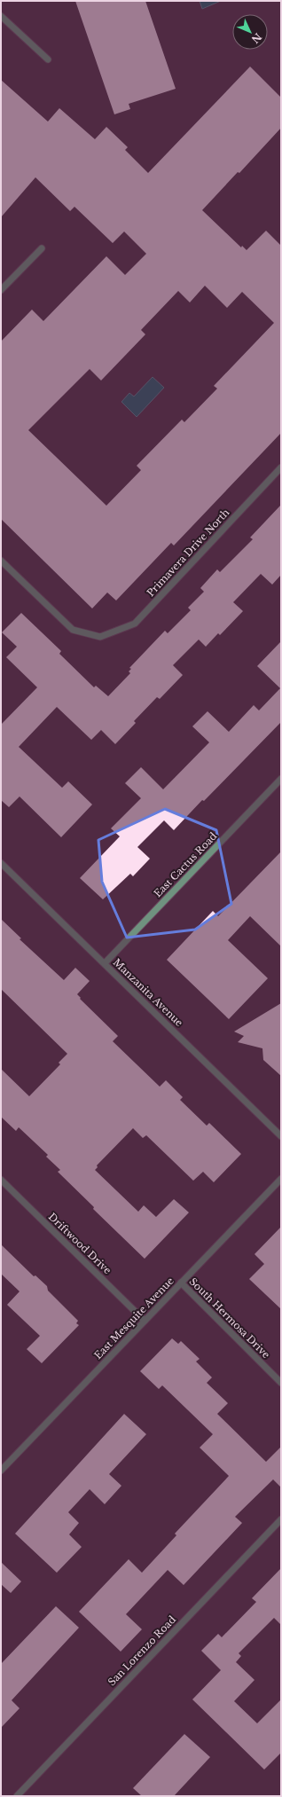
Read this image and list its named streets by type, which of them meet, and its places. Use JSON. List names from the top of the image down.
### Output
{
  "streets": {
    "street": [
      "Primavera Drive North",
      "East Cactus Road",
      "Manzanita Avenue",
      "Driftwood Drive",
      "East Mesquite Avenue",
      "South Hermosa Drive",
      "San Lorenzo Road"
    ]
  },
  "crossings": [
    ["East Cactus Road", "Manzanita Avenue"],
    ["Driftwood Drive", "East Mesquite Avenue"],
    ["East Mesquite Avenue", "South Hermosa Drive"]
  ],
  "north": "bottom right"
}
